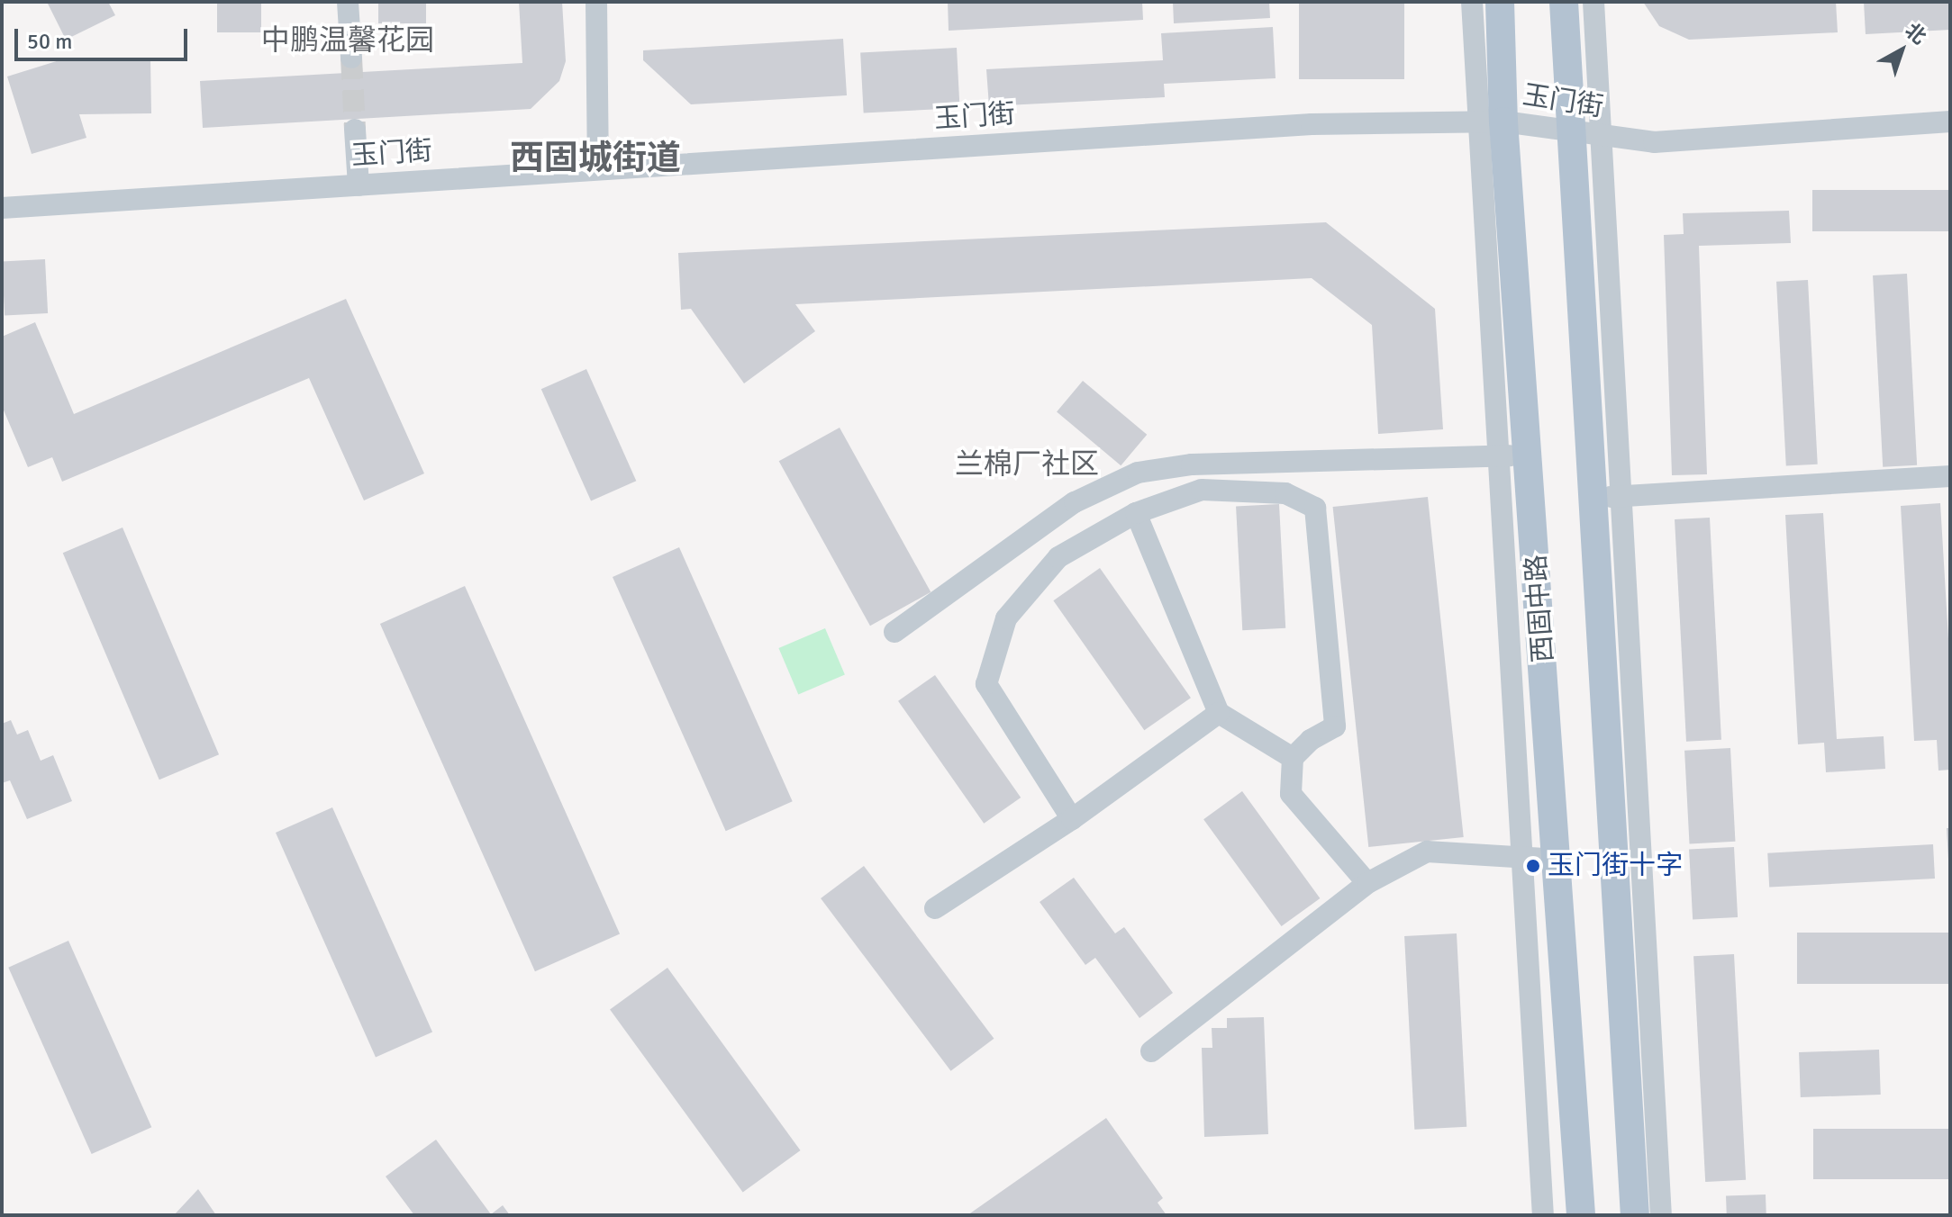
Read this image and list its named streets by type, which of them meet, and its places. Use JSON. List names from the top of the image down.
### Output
{
  "streets": {
    "main road": ["西固中路"],
    "street": ["玉门街"]
  },
  "crossings": [
    ["玉门街", "西固中路"]
  ],
  "districts": ["中鹏温馨花园", "西固城街道", "兰棉厂社区"],
  "places": ["玉门街十字"],
  "scale_bar": "50 m",
  "north": "top right"
}
